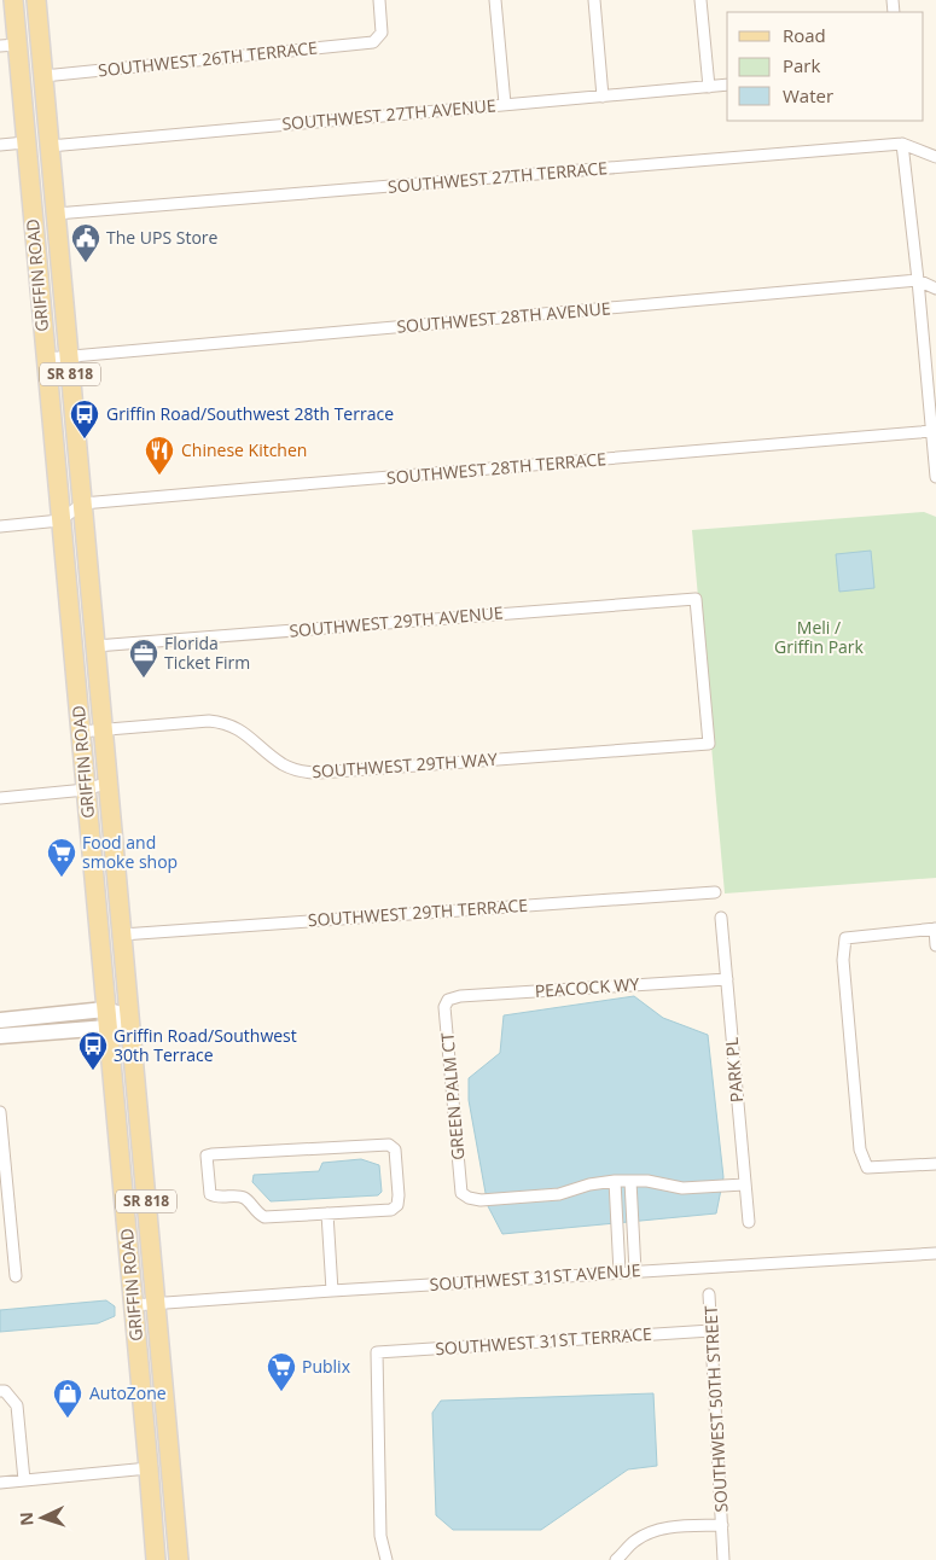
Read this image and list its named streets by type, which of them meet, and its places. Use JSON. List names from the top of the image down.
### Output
{
  "streets": {
    "main road": ["GRIFFIN ROAD", "SR 818"],
    "street": [
      "SOUTHWEST 26TH TERRACE",
      "SOUTHWEST 27TH AVENUE",
      "SOUTHWEST 27TH TERRACE",
      "SOUTHWEST 28TH AVENUE",
      "SOUTHWEST 28TH TERRACE",
      "SOUTHWEST 29TH AVENUE",
      "SOUTHWEST 29TH WAY",
      "SOUTHWEST 29TH TERRACE",
      "PEACOCK WY",
      "PARK PL",
      "GREEN PALM CT",
      "SOUTHWEST 31ST AVENUE",
      "SOUTHWEST 31ST TERRACE",
      "SOUTHWEST 50TH STREET"
    ]
  },
  "crossings": [
    ["SOUTHWEST 26TH TERRACE", "GRIFFIN ROAD"],
    ["SOUTHWEST 27TH AVENUE", "GRIFFIN ROAD"],
    ["SOUTHWEST 27TH TERRACE", "GRIFFIN ROAD"],
    ["GRIFFIN ROAD", "SOUTHWEST 28TH AVENUE"],
    ["GRIFFIN ROAD", "SOUTHWEST 28TH TERRACE"],
    ["GRIFFIN ROAD", "SOUTHWEST 29TH AVENUE"],
    ["GRIFFIN ROAD", "SOUTHWEST 29TH WAY"],
    ["GRIFFIN ROAD", "SOUTHWEST 29TH TERRACE"],
    ["GRIFFIN ROAD", "SOUTHWEST 31ST AVENUE"],
    ["SOUTHWEST 29TH AVENUE", "SOUTHWEST 29TH WAY"],
    ["PEACOCK WY", "PARK PL"],
    ["PEACOCK WY", "GREEN PALM CT"],
    ["SOUTHWEST 31ST TERRACE", "SOUTHWEST 50TH STREET"]
  ],
  "parks": ["Meli / Griffin Park"],
  "places": {
    "public building": ["The UPS Store"],
    "bus stop": ["Griffin Road/Southwest 28th Terrace", "Griffin Road/Southwest 30th Terrace"],
    "restaurant": ["Chinese Kitchen"],
    "office": ["Florida Ticket Firm"],
    "supermarket": ["Food and smoke shop", "Publix"],
    "shop": ["AutoZone"]
  },
  "legend": ["Road", "Park", "Water"],
  "north": "left"
}
